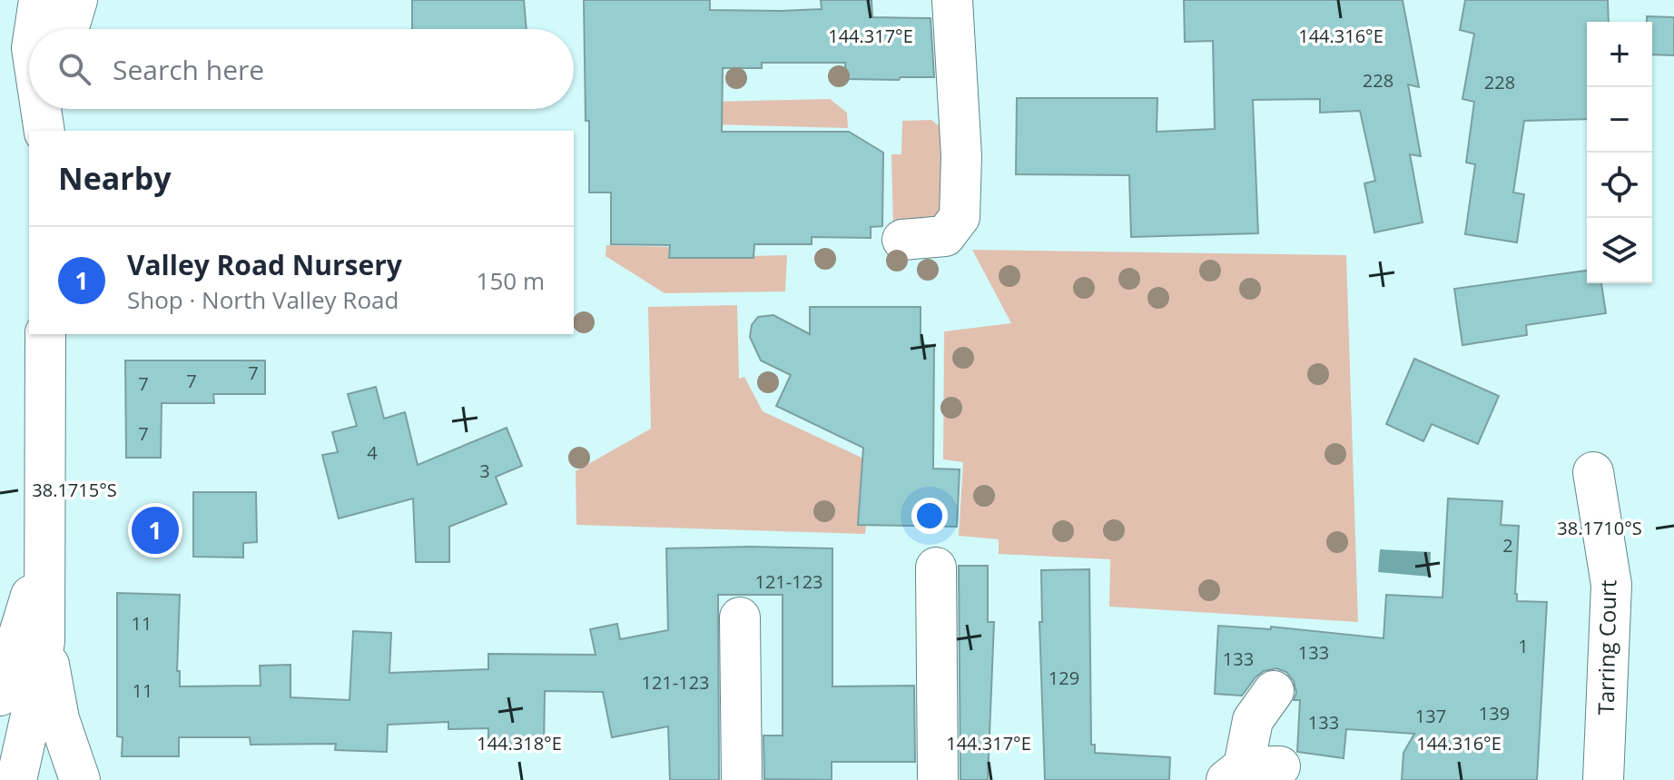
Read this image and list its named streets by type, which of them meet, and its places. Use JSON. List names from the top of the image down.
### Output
{
  "streets": {
    "main road": ["Tarring Court"]
  },
  "house_numbers": [
    "228",
    "228",
    "7",
    "7",
    "7",
    "7",
    "4",
    "3",
    "2",
    "121-123",
    "11",
    "1",
    "133",
    "133",
    "129",
    "121-123",
    "11",
    "139",
    "137",
    "133"
  ],
  "page": {
    "map_buttons": ["+", "−"],
    "search": "Search here",
    "heading": "Nearby",
    "list": [
      {
        "mark": "1",
        "name": "Valley Road Nursery",
        "note": "Shop · North Valley Road",
        "value": "150 m"
      }
    ],
    "pins": "1"
  },
  "coordinates": [
    "144.317°E",
    "144.316°E",
    "38.1715°S",
    "38.1710°S",
    "144.318°E"
  ]
}
